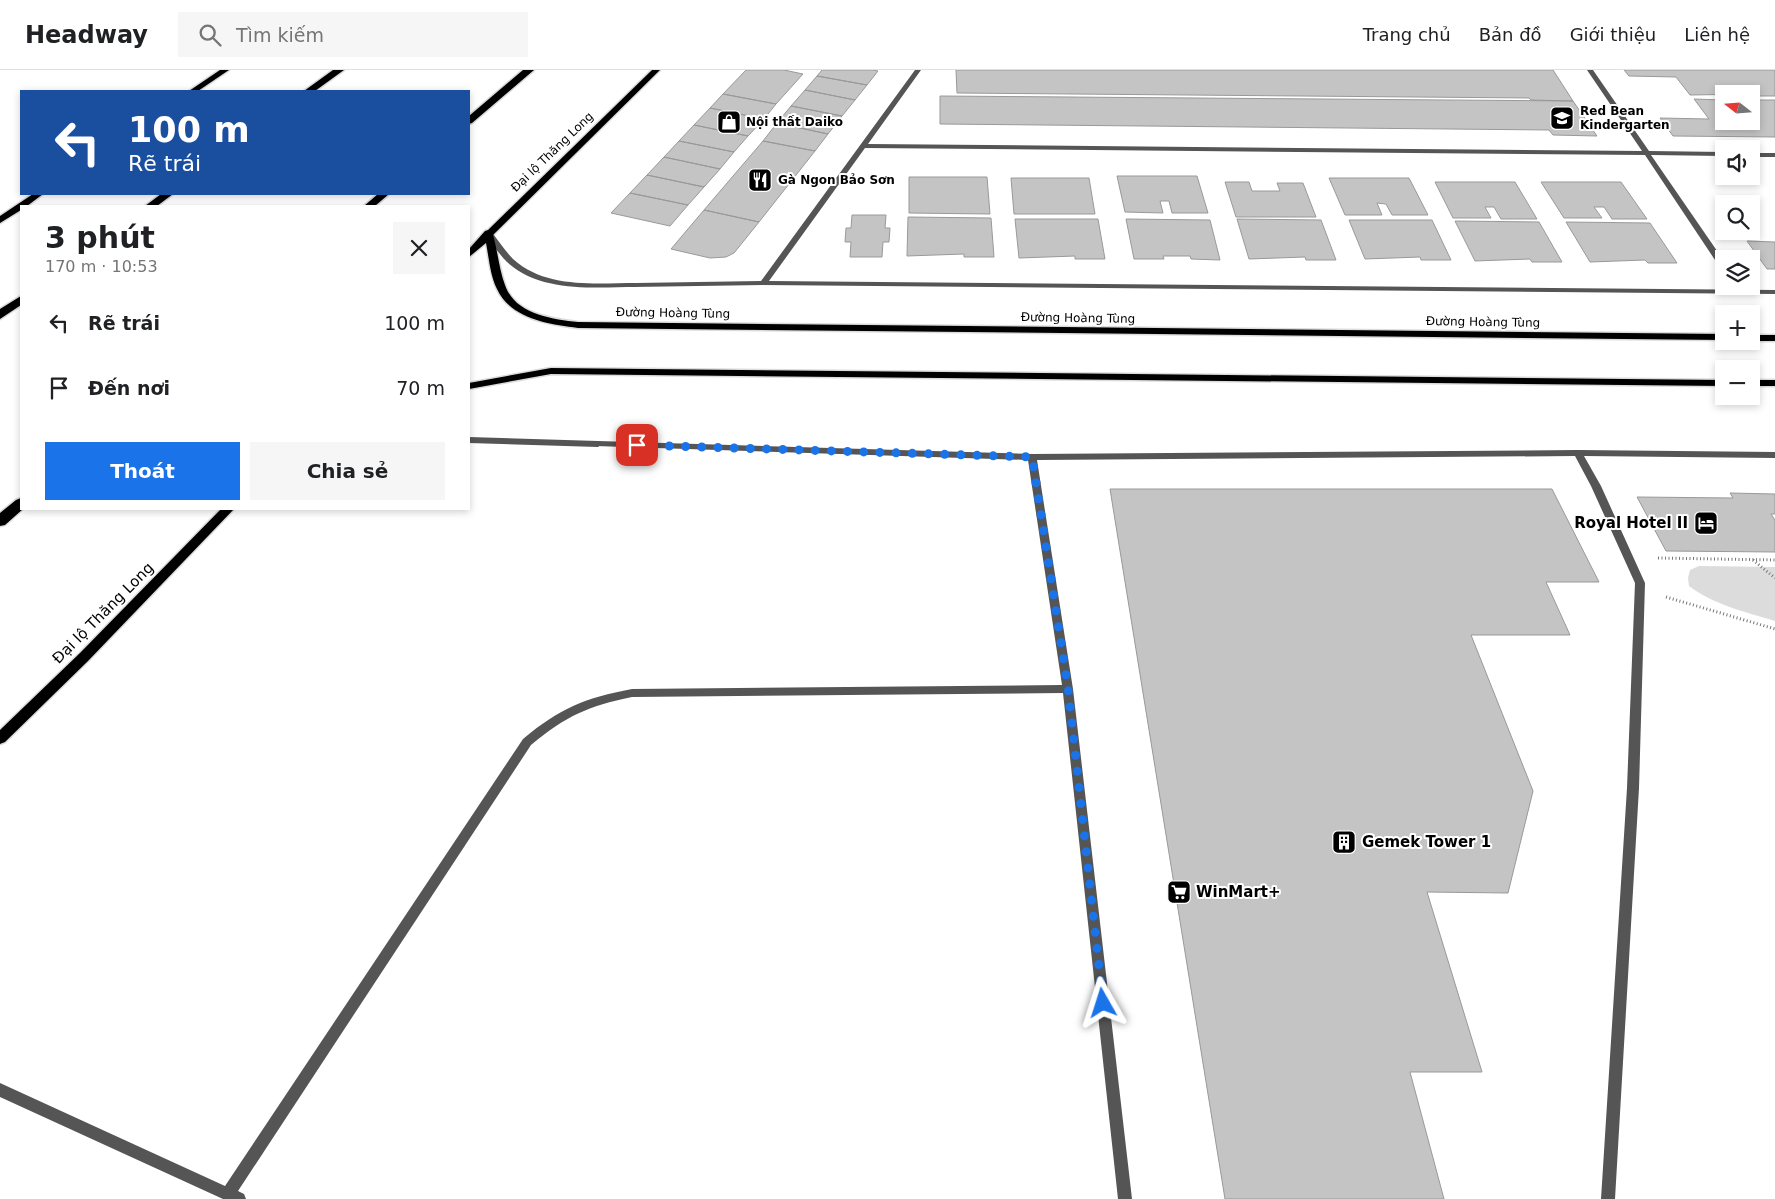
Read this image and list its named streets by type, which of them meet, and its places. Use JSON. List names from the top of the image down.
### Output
{
  "streets": {
    "main road": ["Đại lộ Thăng Long", "Đường Hoàng Tùng"]
  },
  "crossings": [
    ["Đại lộ Thăng Long", "Đường Hoàng Tùng"]
  ],
  "places": {
    "school or university": ["Red Bean Kindergarten"],
    "shop": ["Nội thất Daiko"],
    "restaurant": ["Gà Ngon Bảo Sơn"],
    "hotel": ["Royal Hotel II"],
    "building": ["Gemek Tower 1"],
    "supermarket": ["WinMart+"]
  },
  "north": "left",
  "page": {
    "header": "Headway",
    "search": "Tìm kiếm",
    "nav": [
      "Trang chủ",
      "Bản đồ",
      "Giới thiệu",
      "Liên hệ"
    ],
    "map_buttons": ["+", "−"],
    "turn": ["100 m", "Rẽ trái"],
    "heading": ["3 phút", "170 m · 10:53"],
    "list": [
      {
        "name": "Rẽ trái",
        "value": "100 m"
      },
      {
        "name": "Đến nơi",
        "value": "70 m"
      }
    ],
    "buttons": ["Thoát", "Chia sẻ"]
  }
}
